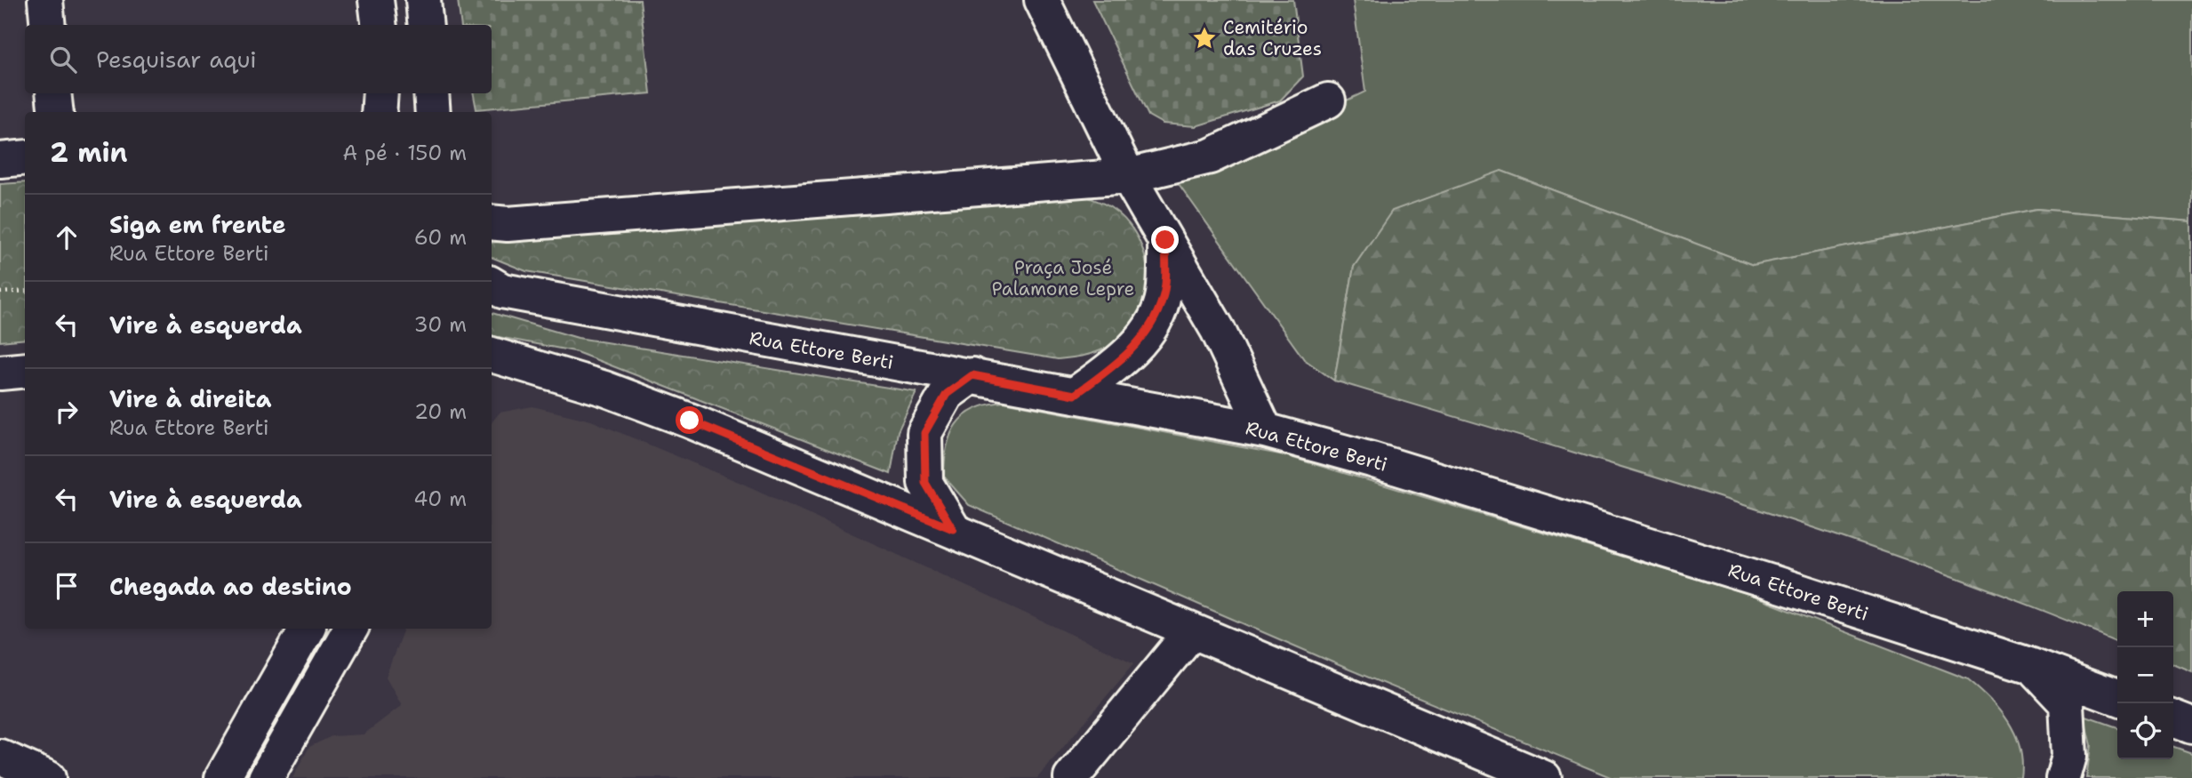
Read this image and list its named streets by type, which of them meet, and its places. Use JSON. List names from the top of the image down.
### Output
{
  "streets": {
    "street": ["Rua Ettore Berti"]
  },
  "parks": ["Praça José Palamone Lepre"],
  "places": {
    "place": ["Cemitério das Cruzes"]
  },
  "page": {
    "search": "Pesquisar aqui",
    "heading": ["2 min", "A pé · 150 m"],
    "list": [
      ["Siga em frente", "Rua Ettore Berti", "60 m"],
      ["Vire à esquerda", "30 m"],
      ["Vire à direita", "Rua Ettore Berti", "20 m"],
      ["Vire à esquerda", "40 m"],
      "Chegada ao destino"
    ],
    "map_buttons": ["+", "−"]
  }
}
